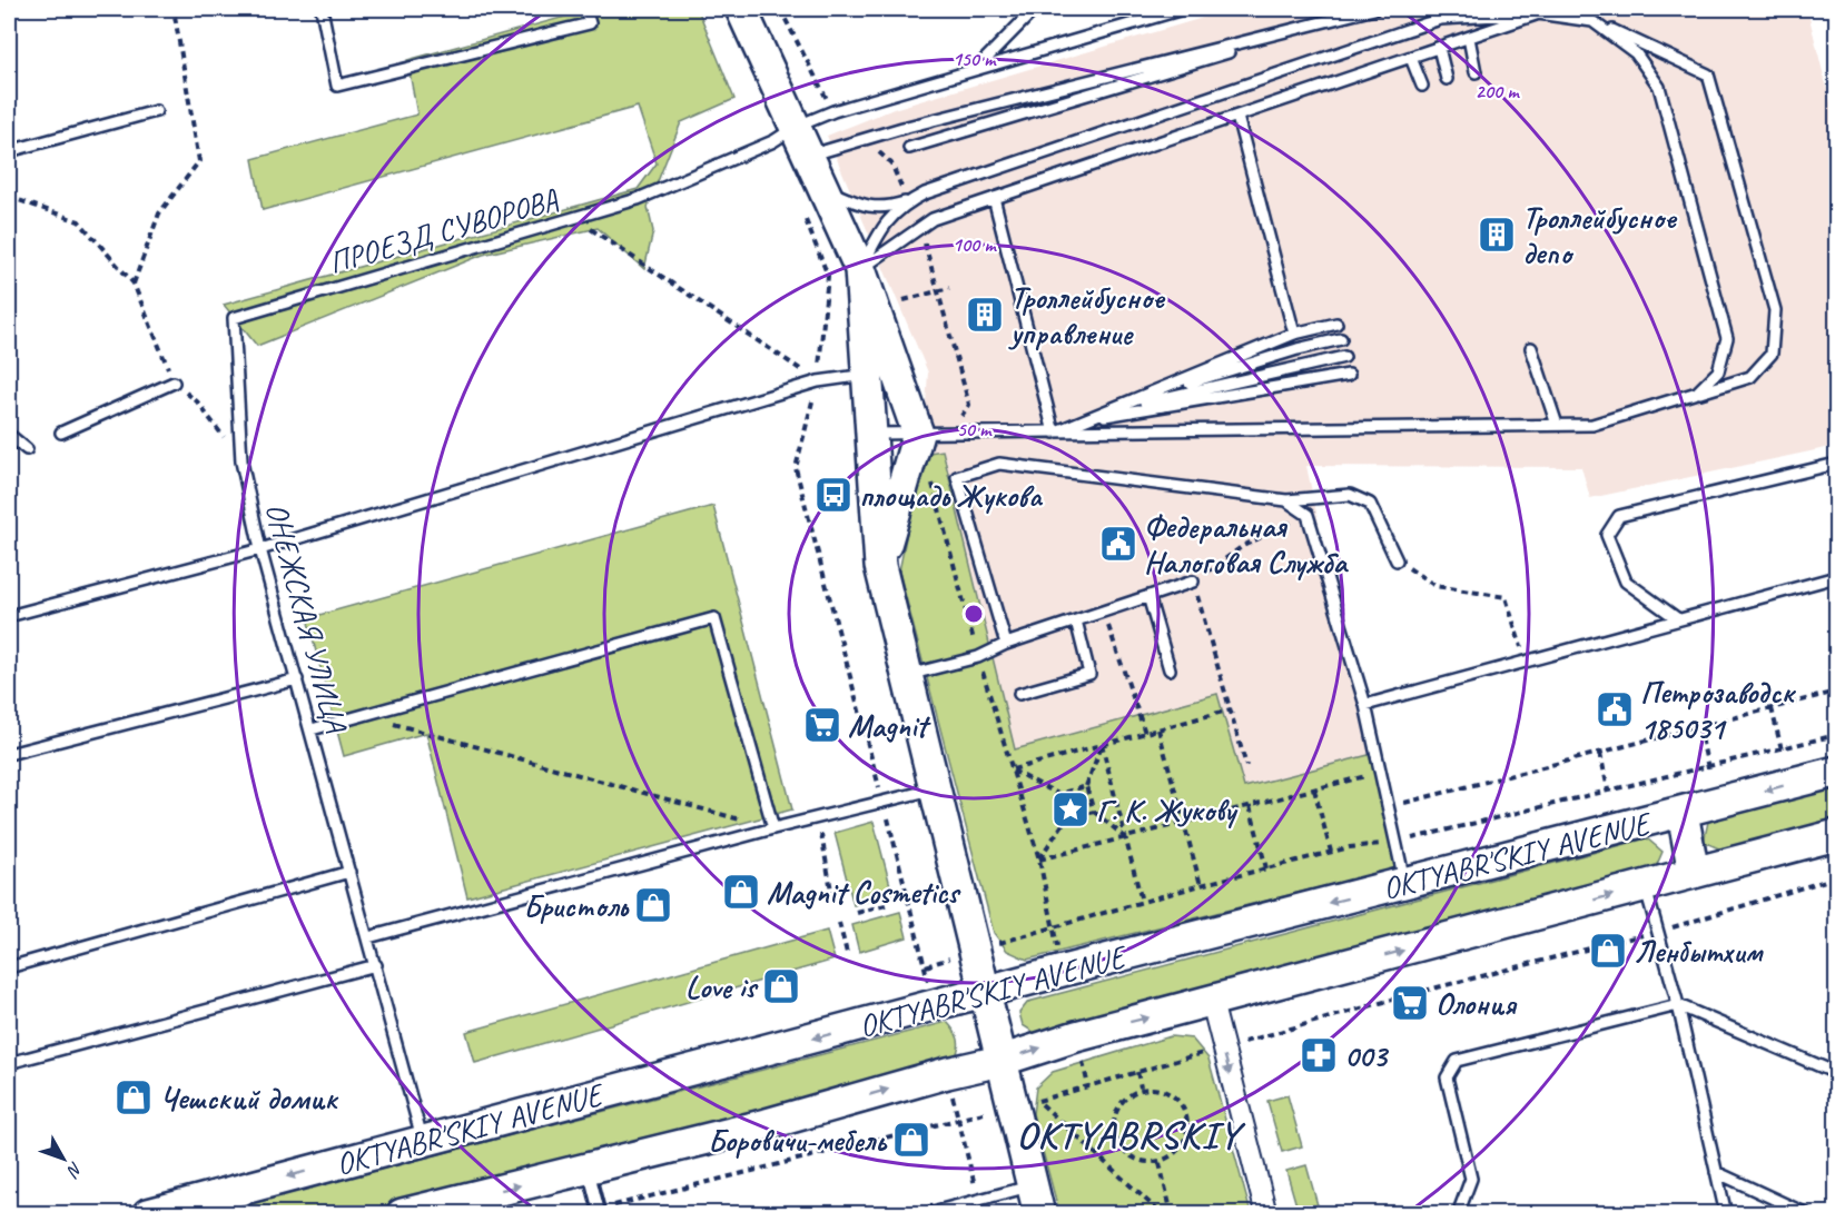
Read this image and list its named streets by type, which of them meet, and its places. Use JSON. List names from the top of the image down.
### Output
{
  "streets": {
    "main road": ["OKTYABR'SKIY AVENUE"],
    "lane": ["ПРОЕЗД СУВОРОВА", "ОНЕЖСКАЯ УЛИЦА"]
  },
  "crossings": [
    ["ПРОЕЗД СУВОРОВА", "ОНЕЖСКАЯ УЛИЦА"],
    ["ОНЕЖСКАЯ УЛИЦА", "OKTYABR'SKIY AVENUE"]
  ],
  "districts": ["OKTYABRSKIY"],
  "places": {
    "building": ["Троллейбусное депо", "Троллейбусное управление"],
    "bus stop": ["площадь Жукова"],
    "public building": ["Федеральная Налоговая Служба", "Петрозаводск 185031"],
    "supermarket": ["Magnit", "Олония"],
    "place": ["Г. К. Жукову"],
    "shop": [
      "Magnit Cosmetics",
      "Бристоль",
      "Ленбытхим",
      "Love is",
      "Чешский домик",
      "Боровичи-мебель"
    ],
    "pharmacy": ["003"]
  },
  "north": "bottom right",
  "rings": [
    "150 m",
    "200 m",
    "100 m",
    "50 m"
  ]
}
